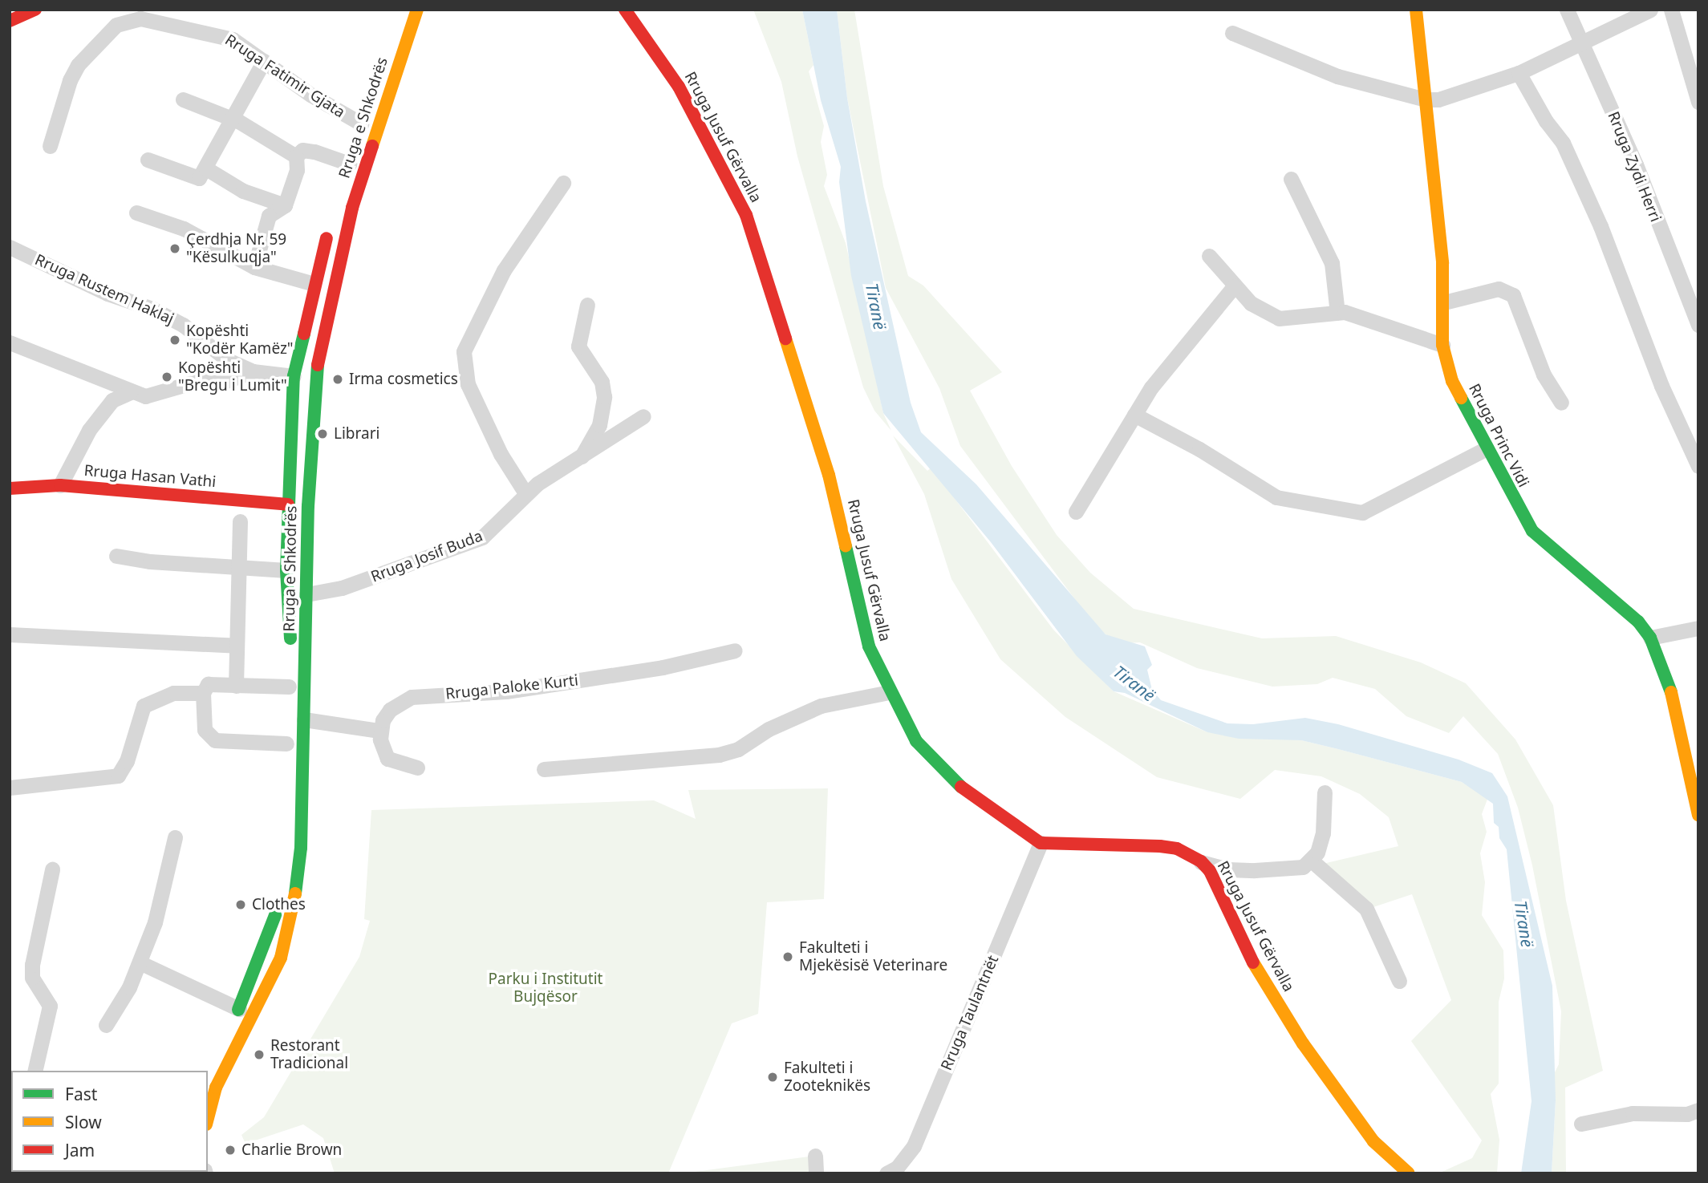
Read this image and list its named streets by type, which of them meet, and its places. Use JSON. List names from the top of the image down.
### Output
{
  "streets": {
    "street": [
      "Rruga Fatimir Gjata",
      "Rruga e Shkodrës",
      "Rruga Jusuf Gërvalla",
      "Rruga Zydi Herri",
      "Rruga Rustem Haklaj",
      "Rruga Princ Vidi",
      "Rruga Hasan Vathi",
      "Rruga Josif Buda",
      "Rruga Paloke Kurti",
      "Rruga Taulantnët"
    ]
  },
  "crossings": [
    ["Rruga e Shkodrës", "Rruga Hasan Vathi"],
    ["Rruga e Shkodrës", "Rruga Josif Buda"],
    ["Rruga Jusuf Gërvalla", "Rruga Taulantnët"]
  ],
  "water": ["Tiranë"],
  "parks": ["Parku i Institutit Bujqësor"],
  "places": [
    "Çerdhja Nr. 59 \"Kësulkuqja\"",
    "Kopështi \"Kodër Kamëz\"",
    "Kopështi \"Bregu i Lumit\"",
    "Irma cosmetics",
    "Librari",
    "Clothes",
    "Fakulteti i Mjekësisë Veterinare",
    "Restorant Tradicional",
    "Fakulteti i Zooteknikës",
    "Charlie Brown"
  ],
  "legend": ["Fast", "Slow", "Jam"]
}
